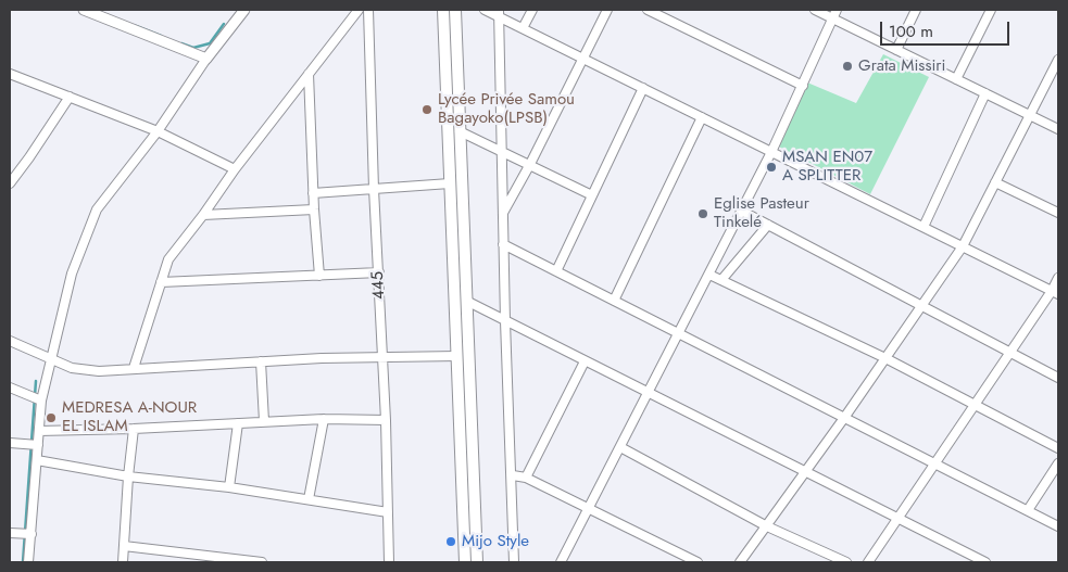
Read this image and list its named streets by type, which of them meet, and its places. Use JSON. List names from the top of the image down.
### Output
{
  "streets": {
    "street": ["445"]
  },
  "places": [
    "Grata Missiri",
    "Lycée Privée Samou Bagayoko(LPSB)",
    "MSAN EN07 A SPLITTER",
    "Eglise Pasteur Tinkelé",
    "MEDRESA A-NOUR EL ISLAM",
    "Mijo Style"
  ],
  "scale_bar": "100 m"
}
